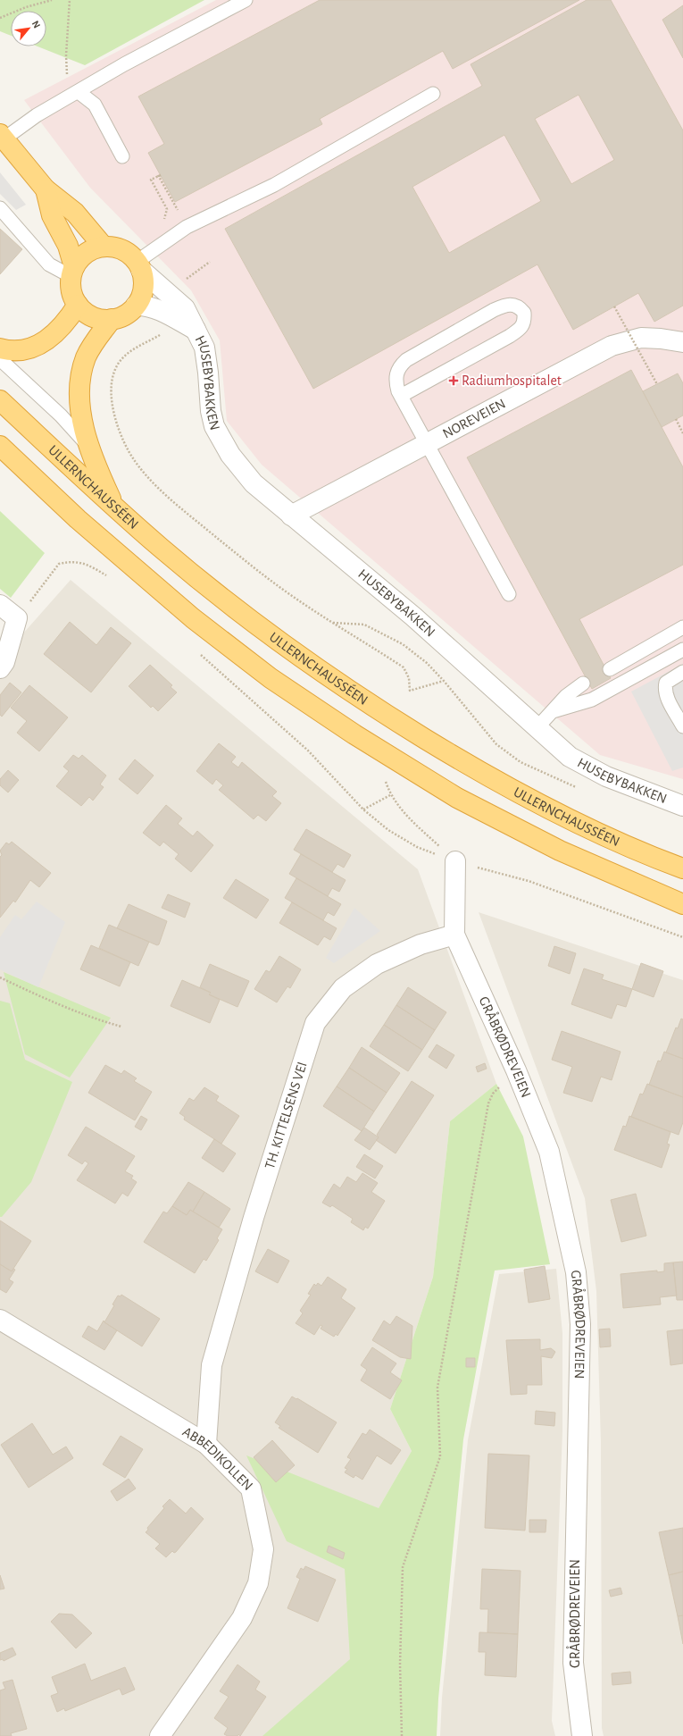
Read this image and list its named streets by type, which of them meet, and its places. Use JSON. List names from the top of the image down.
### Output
{
  "streets": {
    "highway": ["ULLERNCHAUSSÉEN"],
    "street": [
      "HUSEBYBAKKEN",
      "NOREVEIEN",
      "GRÅBRØDREVEIEN",
      "TH. KITTELSENS VEI",
      "ABBEDIKOLLEN"
    ]
  },
  "crossings": [
    ["HUSEBYBAKKEN", "NOREVEIEN"],
    ["GRÅBRØDREVEIEN", "TH. KITTELSENS VEI"],
    ["TH. KITTELSENS VEI", "ABBEDIKOLLEN"]
  ],
  "places": {
    "health": ["Radiumhospitalet"]
  },
  "north": "top right"
}
